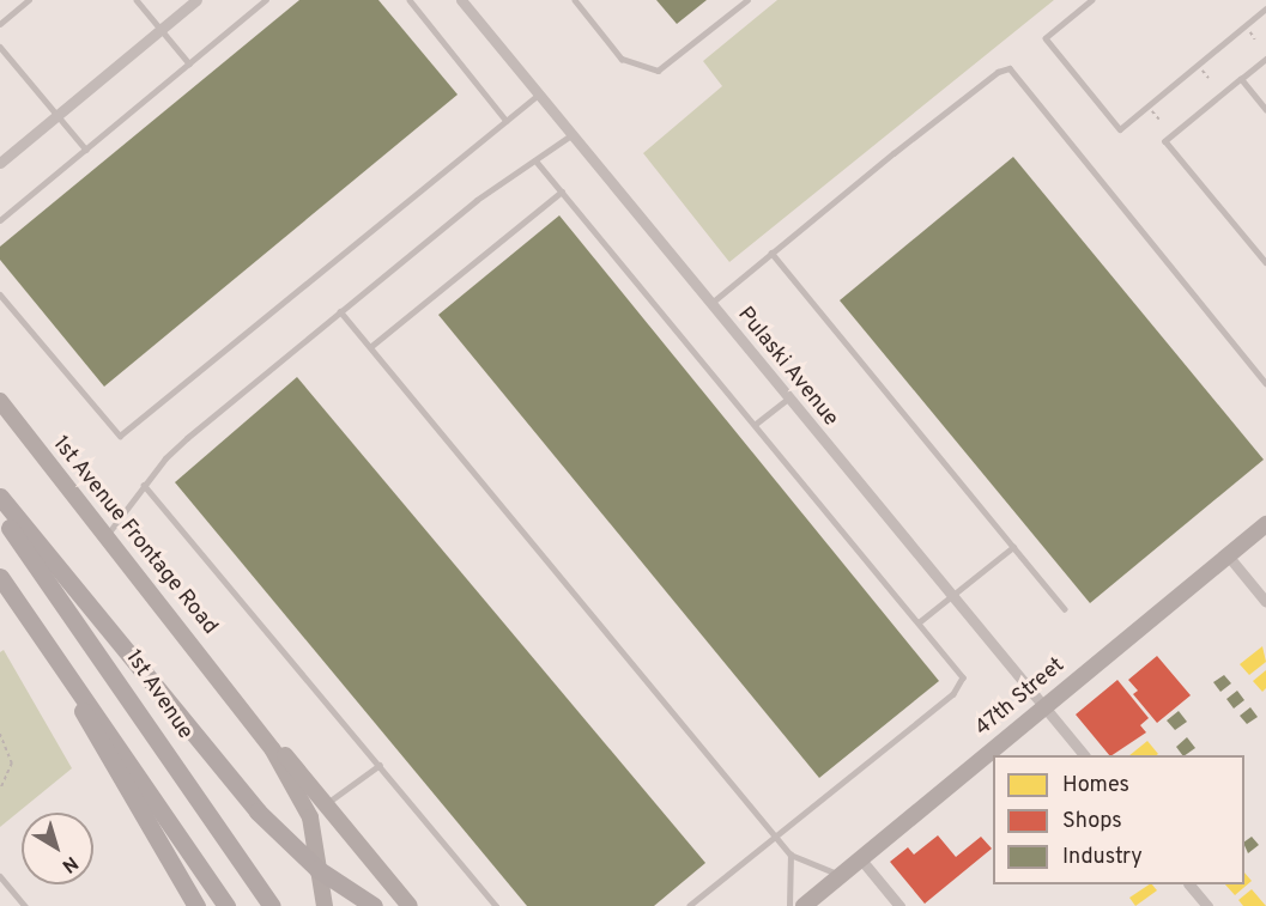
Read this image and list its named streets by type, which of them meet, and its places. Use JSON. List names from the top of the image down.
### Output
{
  "streets": {
    "main road": ["1st Avenue"],
    "street": ["Pulaski Avenue", "1st Avenue Frontage Road", "47th Street"]
  },
  "crossings": [
    ["Pulaski Avenue", "47th Street"]
  ],
  "legend": ["Homes", "Shops", "Industry"],
  "north": "bottom right"
}
